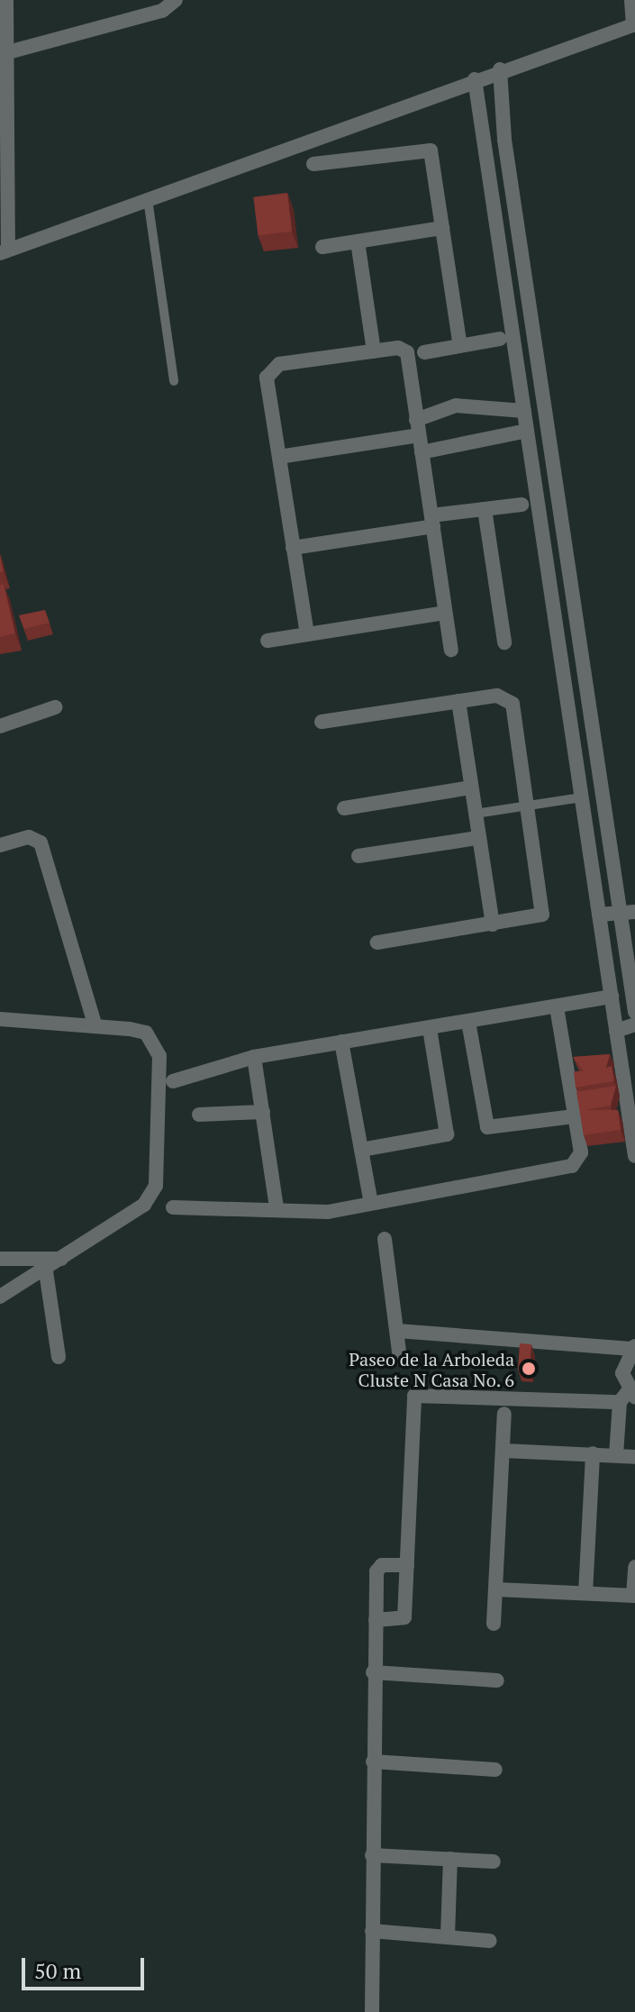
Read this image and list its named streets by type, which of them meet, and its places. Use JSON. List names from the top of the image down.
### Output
{
  "places": ["Paseo de la Arboleda Cluste N Casa No. 6"],
  "scale_bar": "50 m"
}
